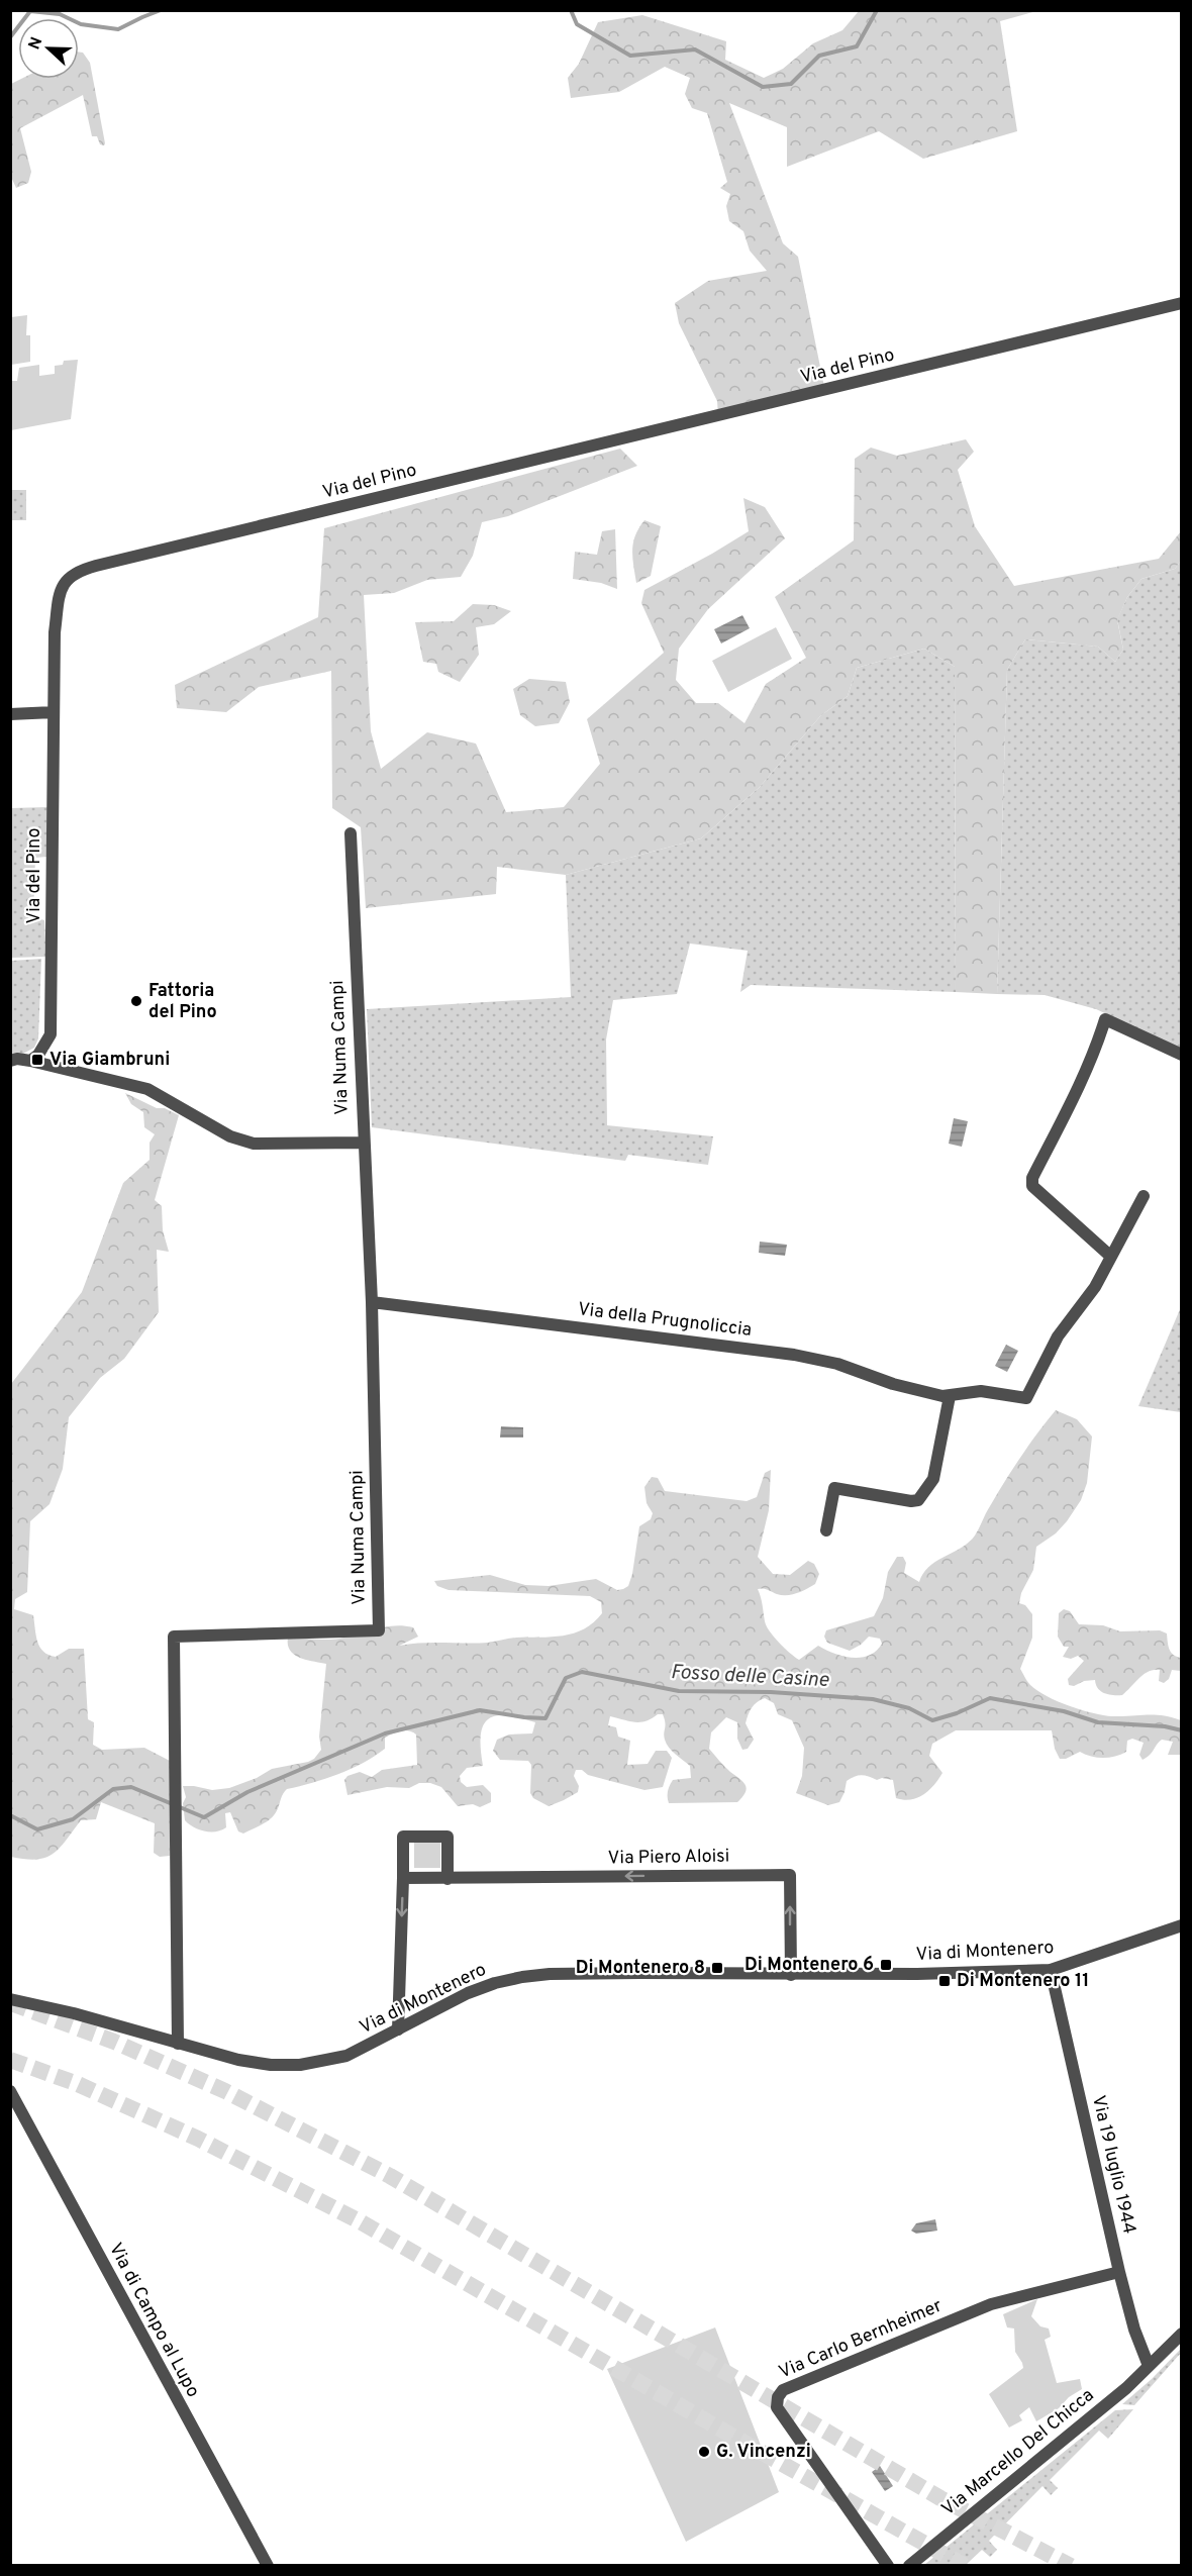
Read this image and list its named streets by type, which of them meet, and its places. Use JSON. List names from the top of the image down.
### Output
{
  "streets": {
    "street": [
      "Via del Pino",
      "Via Numa Campi",
      "Via della Prugnoliccia",
      "Via Piero Aloisi",
      "Via di Montenero",
      "Via 19 luglio 1944",
      "Via di Campo al Lupo",
      "Via Carlo Bernheimer",
      "Via Marcello Del Chicca"
    ]
  },
  "crossings": [
    ["Via Numa Campi", "Via della Prugnoliccia"],
    ["Via Numa Campi", "Via di Montenero"],
    ["Via Piero Aloisi", "Via di Montenero"],
    ["Via di Montenero", "Via 19 luglio 1944"],
    ["Via 19 luglio 1944", "Via Carlo Bernheimer"],
    ["Via 19 luglio 1944", "Via Marcello Del Chicca"]
  ],
  "one_way": ["Via Piero Aloisi"],
  "water": ["Fosso delle Casine"],
  "places": {
    "other": ["Fattoria del Pino", "G. Vincenzi"],
    "transit": [
      "Via Giambruni",
      "Di Montenero 6",
      "Di Montenero 8",
      "Di Montenero 11"
    ]
  },
  "north": "left"
}
